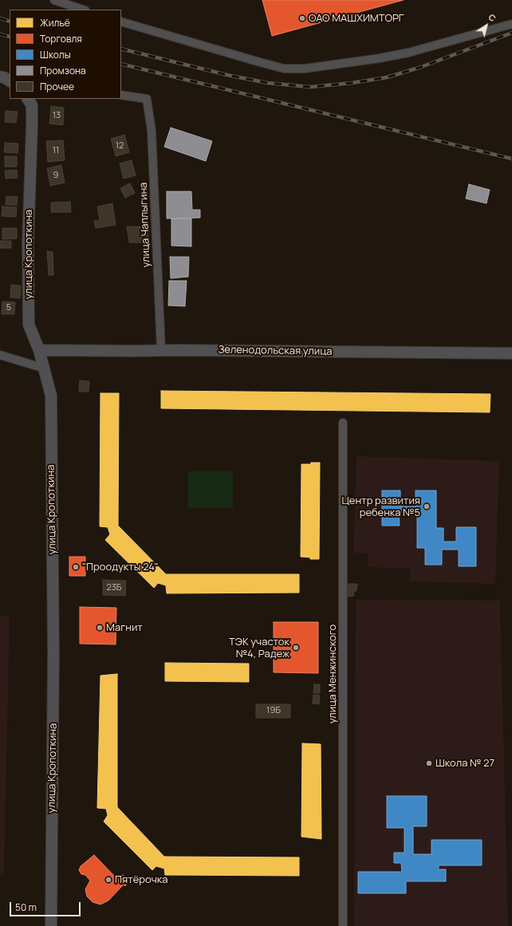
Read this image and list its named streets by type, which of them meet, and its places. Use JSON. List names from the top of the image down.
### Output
{
  "streets": {
    "street": [
      "улица Чаплыгина",
      "улица Кропоткина",
      "Зеленодольская улица",
      "улица Менжинского"
    ]
  },
  "crossings": [
    ["улица Чаплыгина", "Зеленодольская улица"],
    ["улица Кропоткина", "Зеленодольская улица"]
  ],
  "places": [
    "ОАО МАШХИМТОРГ",
    "Центр развития ребенка №5",
    "\"Проодукты 24\"",
    "Магнит",
    "ТЭК участок №4, Радеж",
    "Школа № 27",
    "Пятёрочка"
  ],
  "house_numbers": [
    "13",
    "12",
    "11",
    "9",
    "5",
    "23Б",
    "19Б"
  ],
  "legend": [
    "Жильё",
    "Торговля",
    "Школы",
    "Промзона",
    "Прочее"
  ],
  "scale_bar": "50 m",
  "north": "top right"
}
